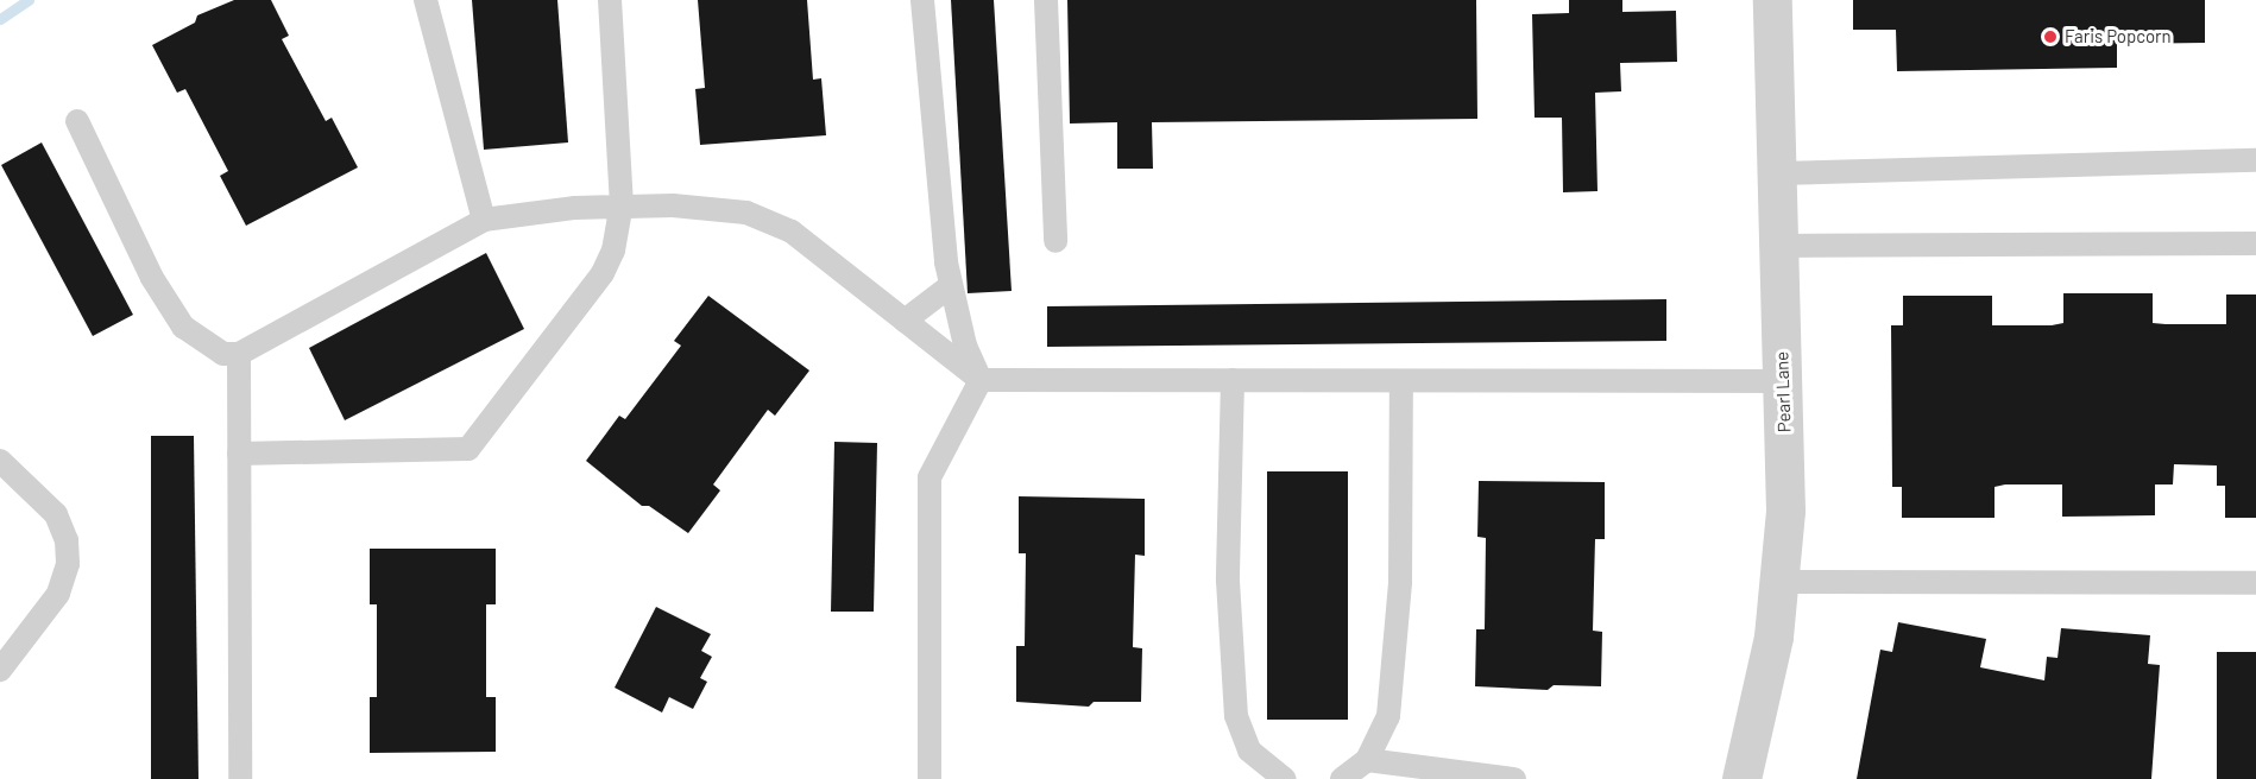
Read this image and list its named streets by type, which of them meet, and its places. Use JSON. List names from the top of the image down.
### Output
{
  "streets": {
    "street": ["Pearl Lane"]
  },
  "places": ["Faris Popcorn"]
}
